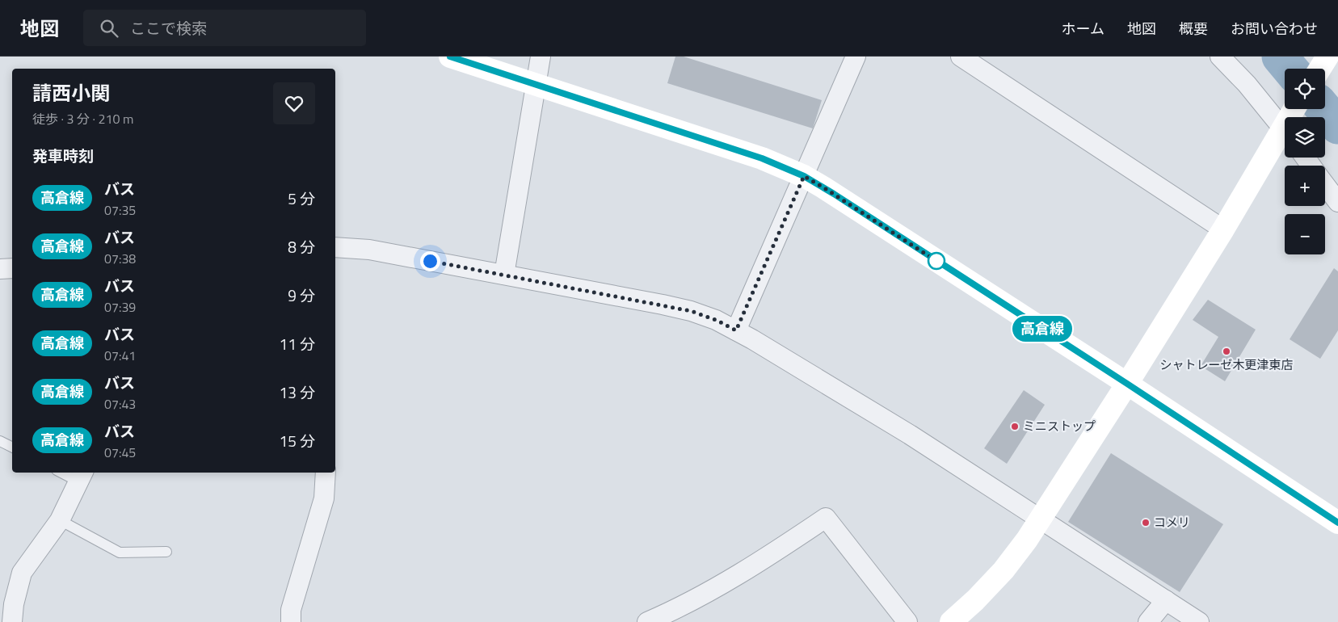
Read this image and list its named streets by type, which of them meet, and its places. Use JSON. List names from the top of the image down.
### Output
{
  "places": ["シャトレーゼ木更津東店", "ミニストップ", "コメリ"],
  "lines": ["bus line 高倉線"],
  "page": {
    "header": "地図",
    "search": "ここで検索",
    "nav": [
      "ホーム",
      "地図",
      "概要",
      "お問い合わせ"
    ],
    "on_map": "高倉線",
    "map_buttons": ["+", "−"],
    "heading": [
      ["請西小関", "徒歩 · 3 分 · 210 m"],
      "発車時刻"
    ],
    "list": [
      {
        "mark": "高倉線",
        "name": "バス",
        "note": "07:35",
        "value": "5 分"
      },
      {
        "mark": "高倉線",
        "name": "バス",
        "note": "07:38",
        "value": "8 分"
      },
      {
        "mark": "高倉線",
        "name": "バス",
        "note": "07:39",
        "value": "9 分"
      },
      {
        "mark": "高倉線",
        "name": "バス",
        "note": "07:41",
        "value": "11 分"
      },
      {
        "mark": "高倉線",
        "name": "バス",
        "note": "07:43",
        "value": "13 分"
      },
      {
        "mark": "高倉線",
        "name": "バス",
        "note": "07:45",
        "value": "15 分"
      }
    ]
  }
}
